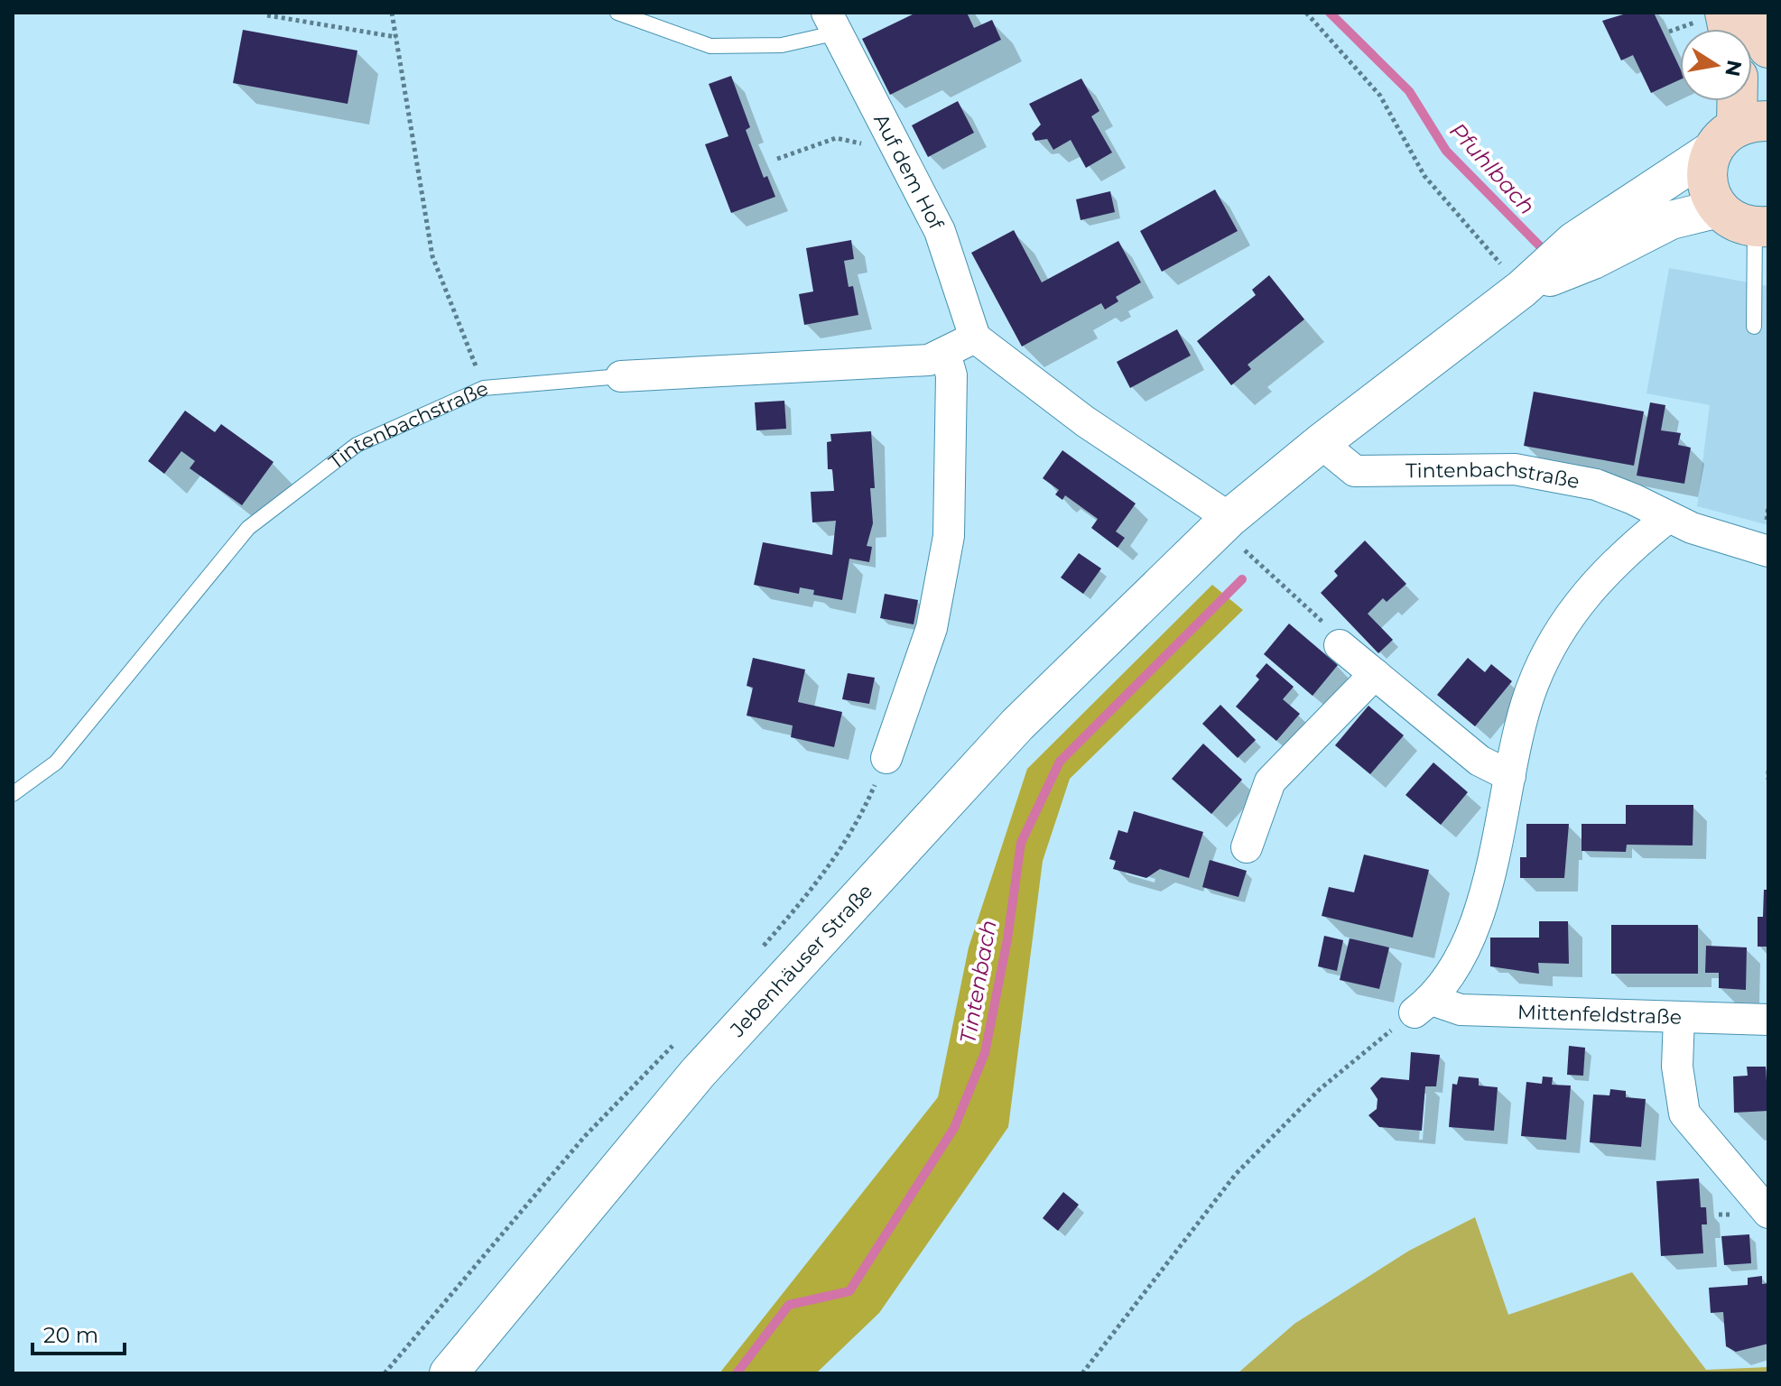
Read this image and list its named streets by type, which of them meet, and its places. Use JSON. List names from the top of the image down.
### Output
{
  "streets": {
    "street": [
      "Auf dem Hof",
      "Tintenbachstraße",
      "Jebenhäuser Straße",
      "Mittenfeldstraße"
    ]
  },
  "crossings": [
    ["Auf dem Hof", "Tintenbachstraße"]
  ],
  "water": ["Pfuhlbach", "Tintenbach"],
  "scale_bar": "20 m",
  "north": "right"
}
